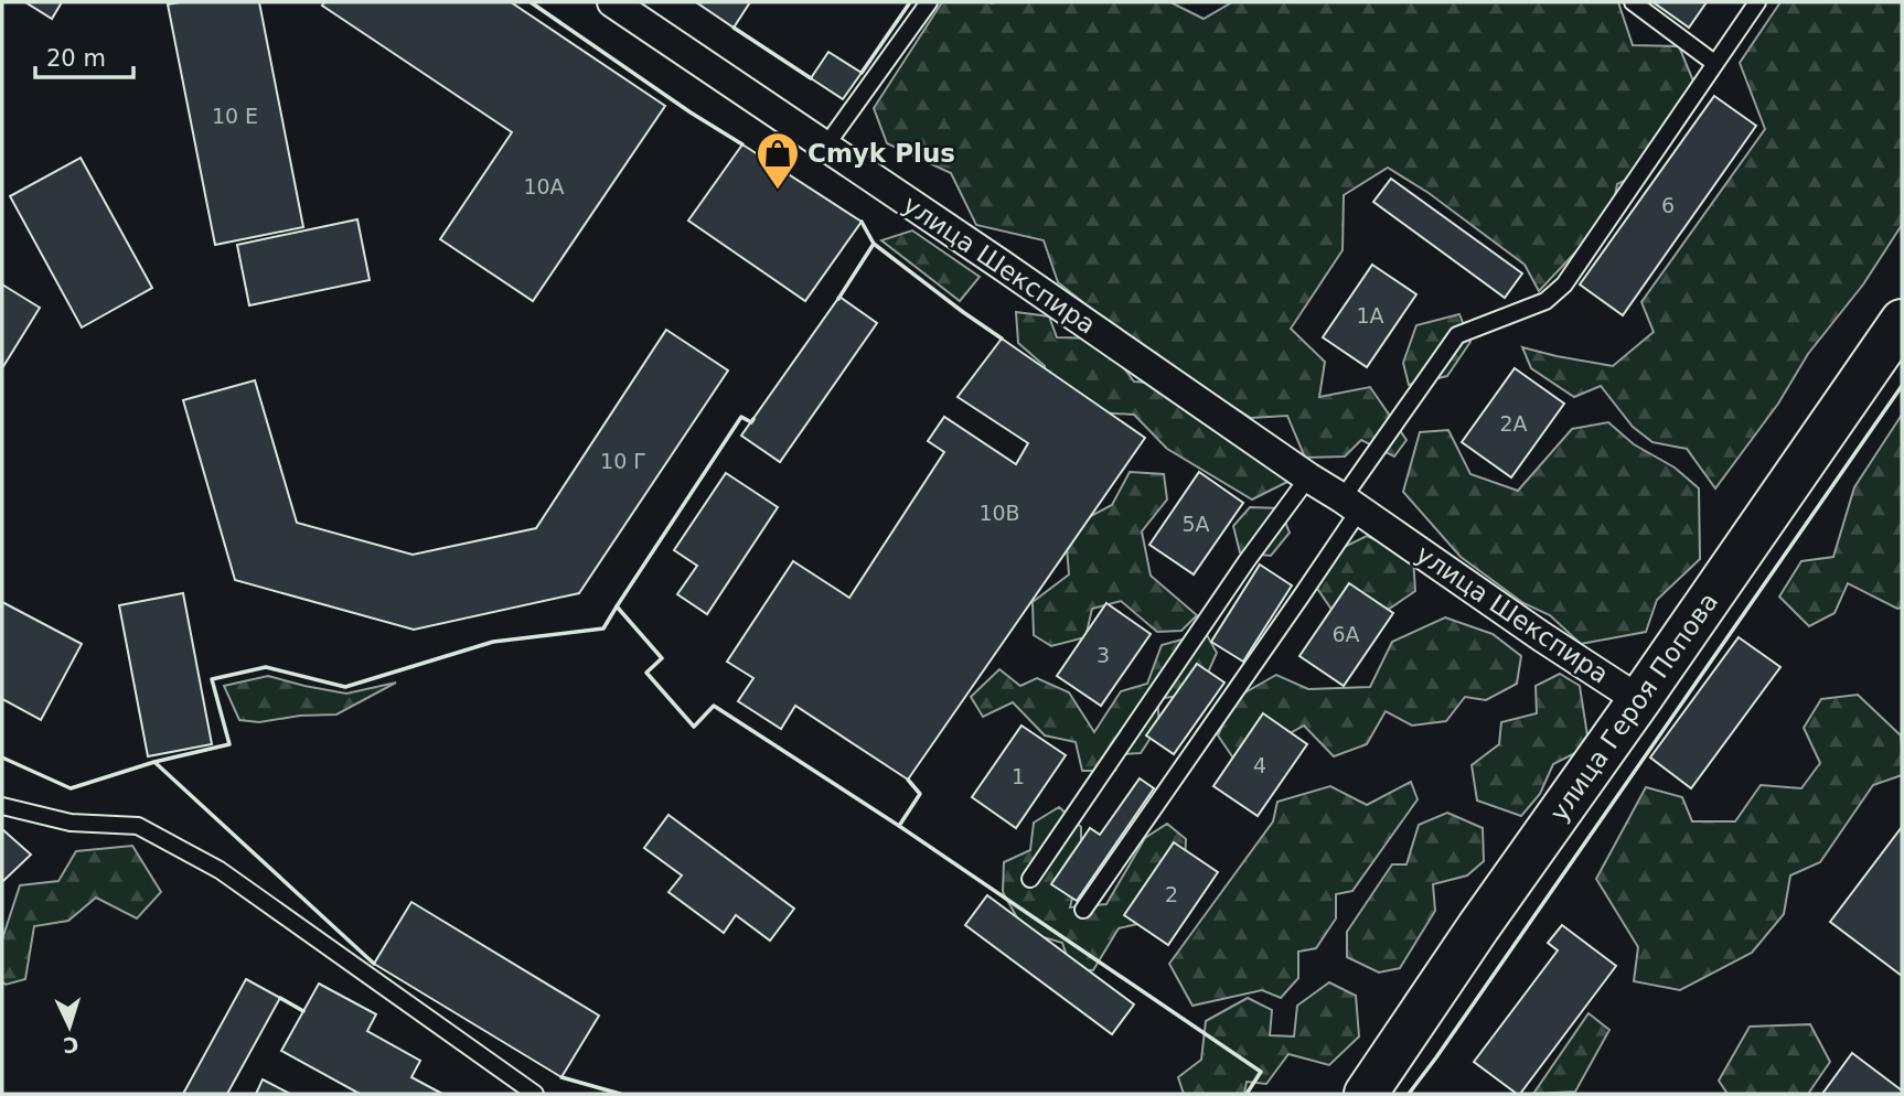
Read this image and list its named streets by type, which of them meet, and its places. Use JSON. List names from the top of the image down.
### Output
{
  "streets": {
    "street": ["улица Шекспира", "улица Героя Попова"]
  },
  "crossings": [
    ["улица Шекспира", "улица Героя Попова"]
  ],
  "places": {
    "shop": ["Cmyk Plus"]
  },
  "house_numbers": [
    "10 Е",
    "10А",
    "6",
    "1А",
    "2А",
    "10 Г",
    "10В",
    "5А",
    "6А",
    "3",
    "4",
    "1",
    "2"
  ],
  "scale_bar": "20 m",
  "north": "bottom"
}
